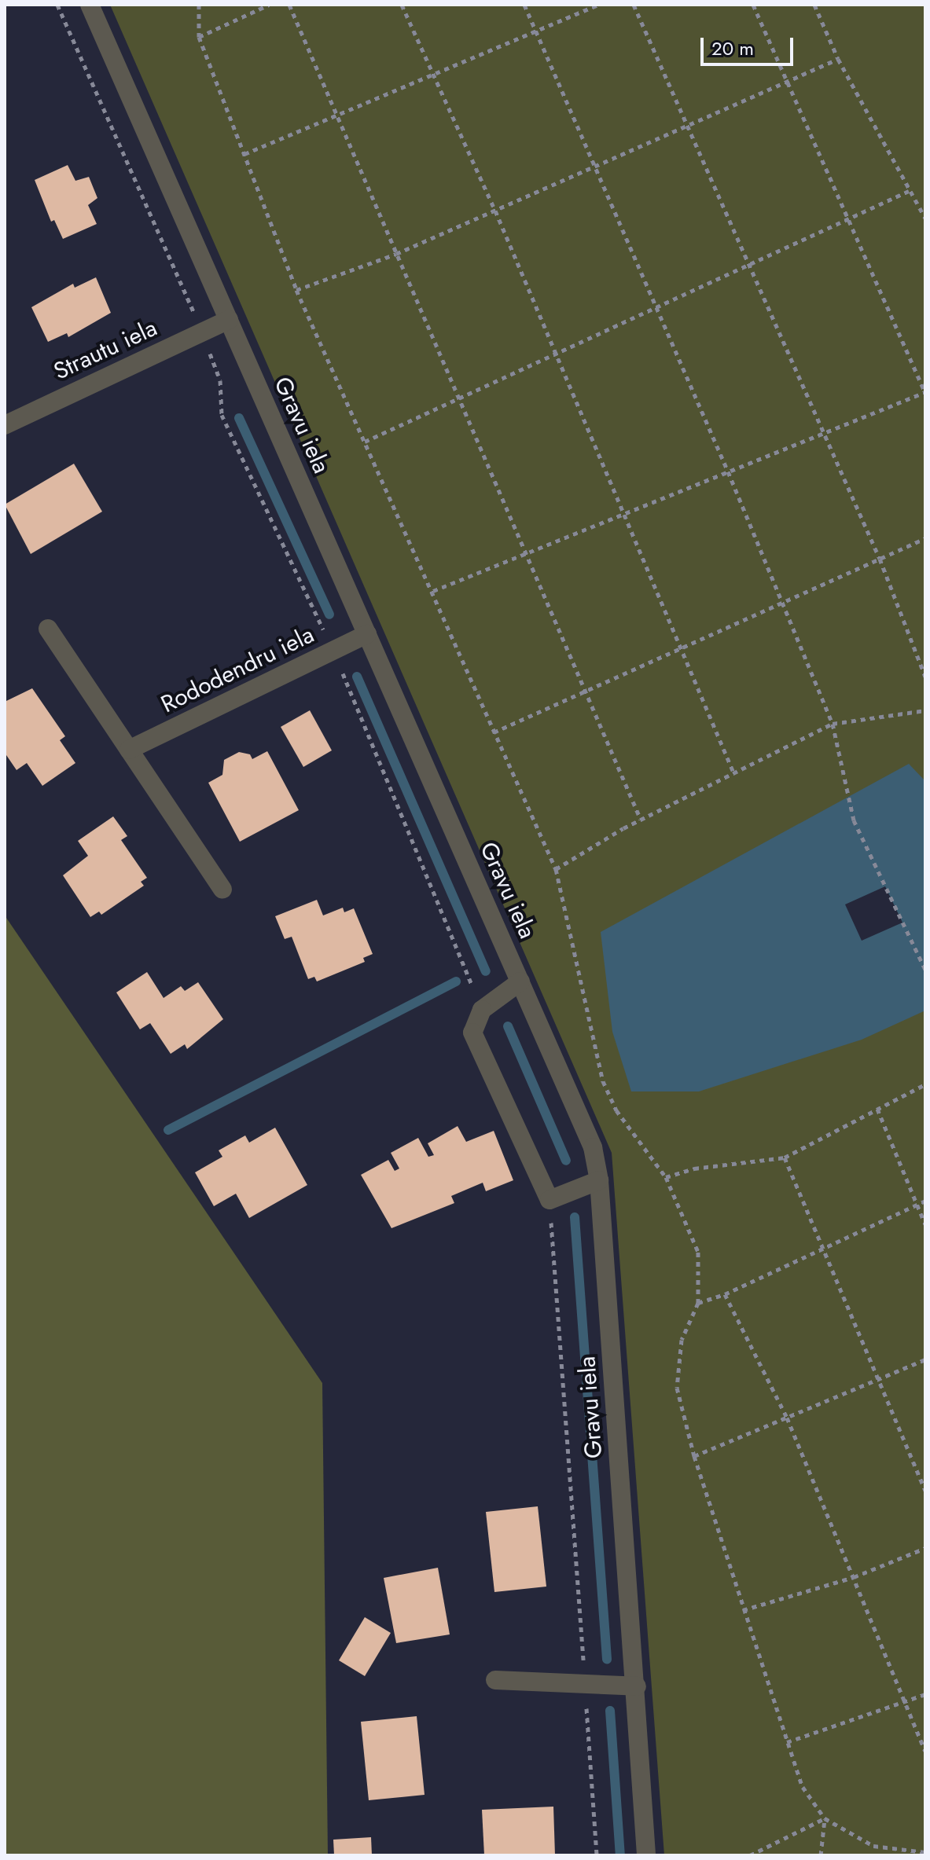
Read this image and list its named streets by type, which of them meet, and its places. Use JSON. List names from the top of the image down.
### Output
{
  "streets": {
    "street": ["Strautu iela", "Gravu iela", "Rododendru iela"]
  },
  "crossings": [
    ["Strautu iela", "Gravu iela"],
    ["Gravu iela", "Rododendru iela"]
  ],
  "scale_bar": "20 m"
}
